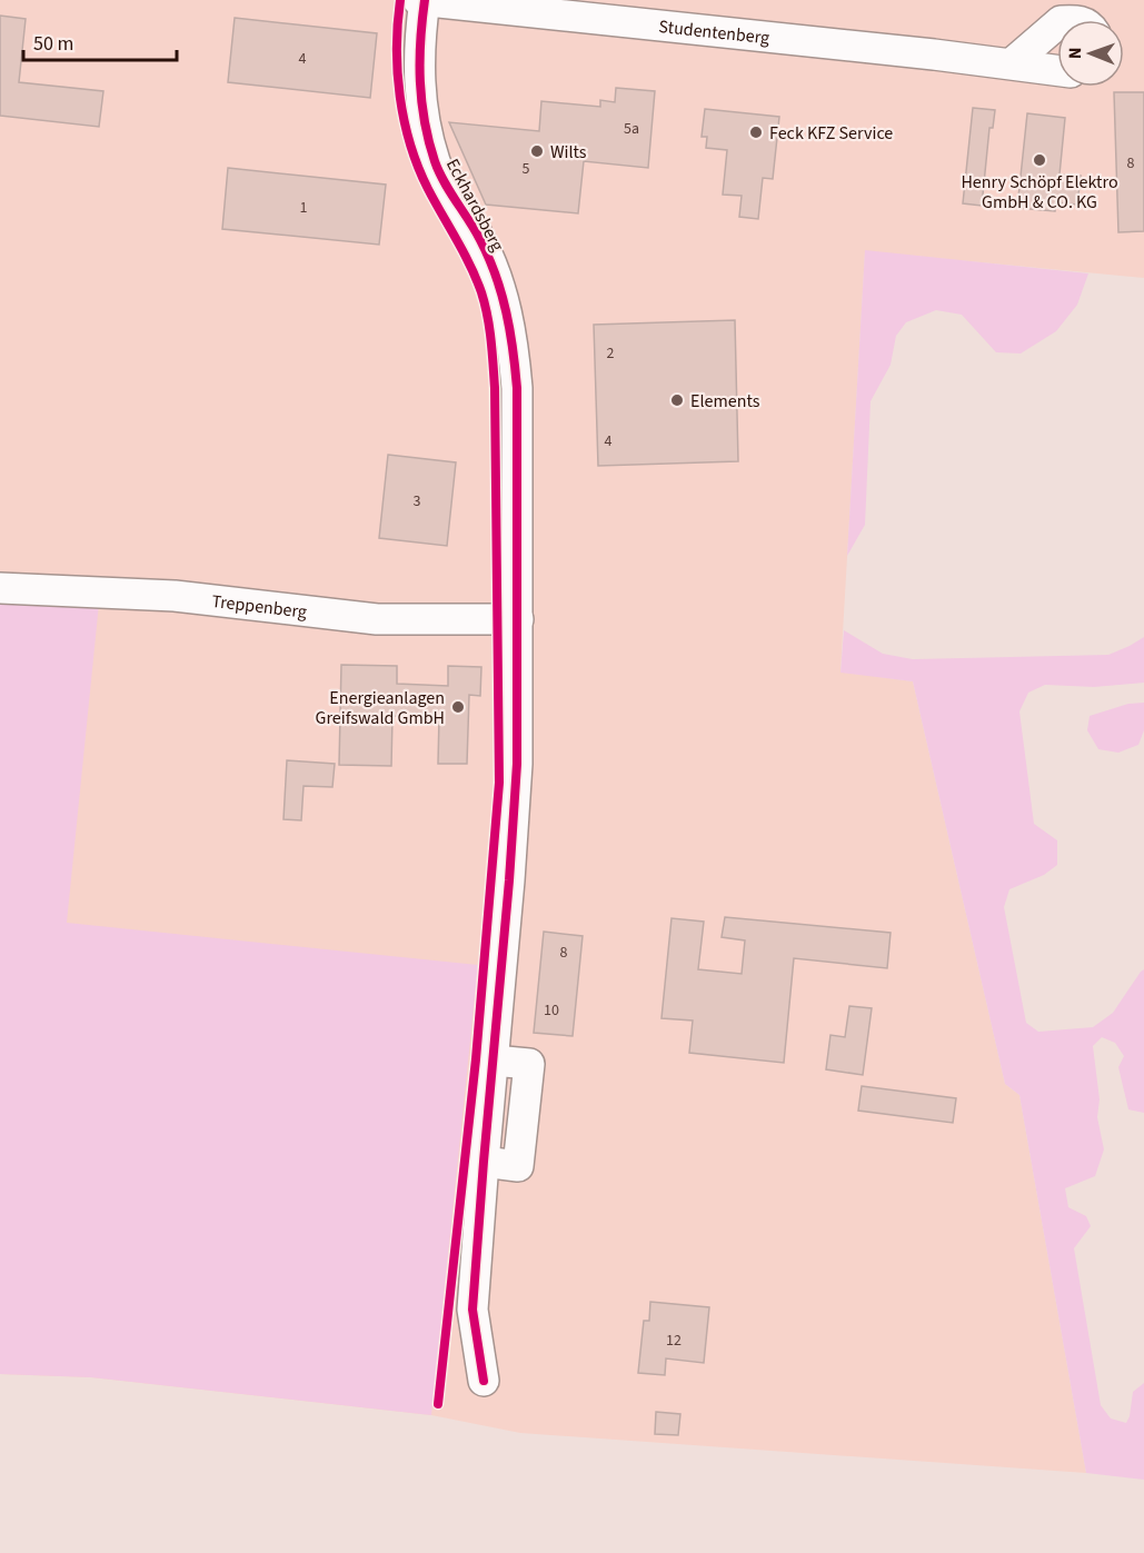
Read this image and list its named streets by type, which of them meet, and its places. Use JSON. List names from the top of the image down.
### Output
{
  "streets": {
    "street": ["Studentenberg", "Eckhardsberg", "Treppenberg"]
  },
  "crossings": [
    ["Studentenberg", "Eckhardsberg"],
    ["Eckhardsberg", "Treppenberg"]
  ],
  "places": [
    "Feck KFZ Service",
    "Wilts",
    "Henry Schöpf Elektro GmbH & CO. KG",
    "Elements",
    "Energieanlagen Greifswald GmbH"
  ],
  "house_numbers": [
    "4",
    "5a",
    "8",
    "5",
    "1",
    "2",
    "4",
    "3",
    "8",
    "10",
    "12"
  ],
  "scale_bar": "50 m",
  "north": "left"
}
